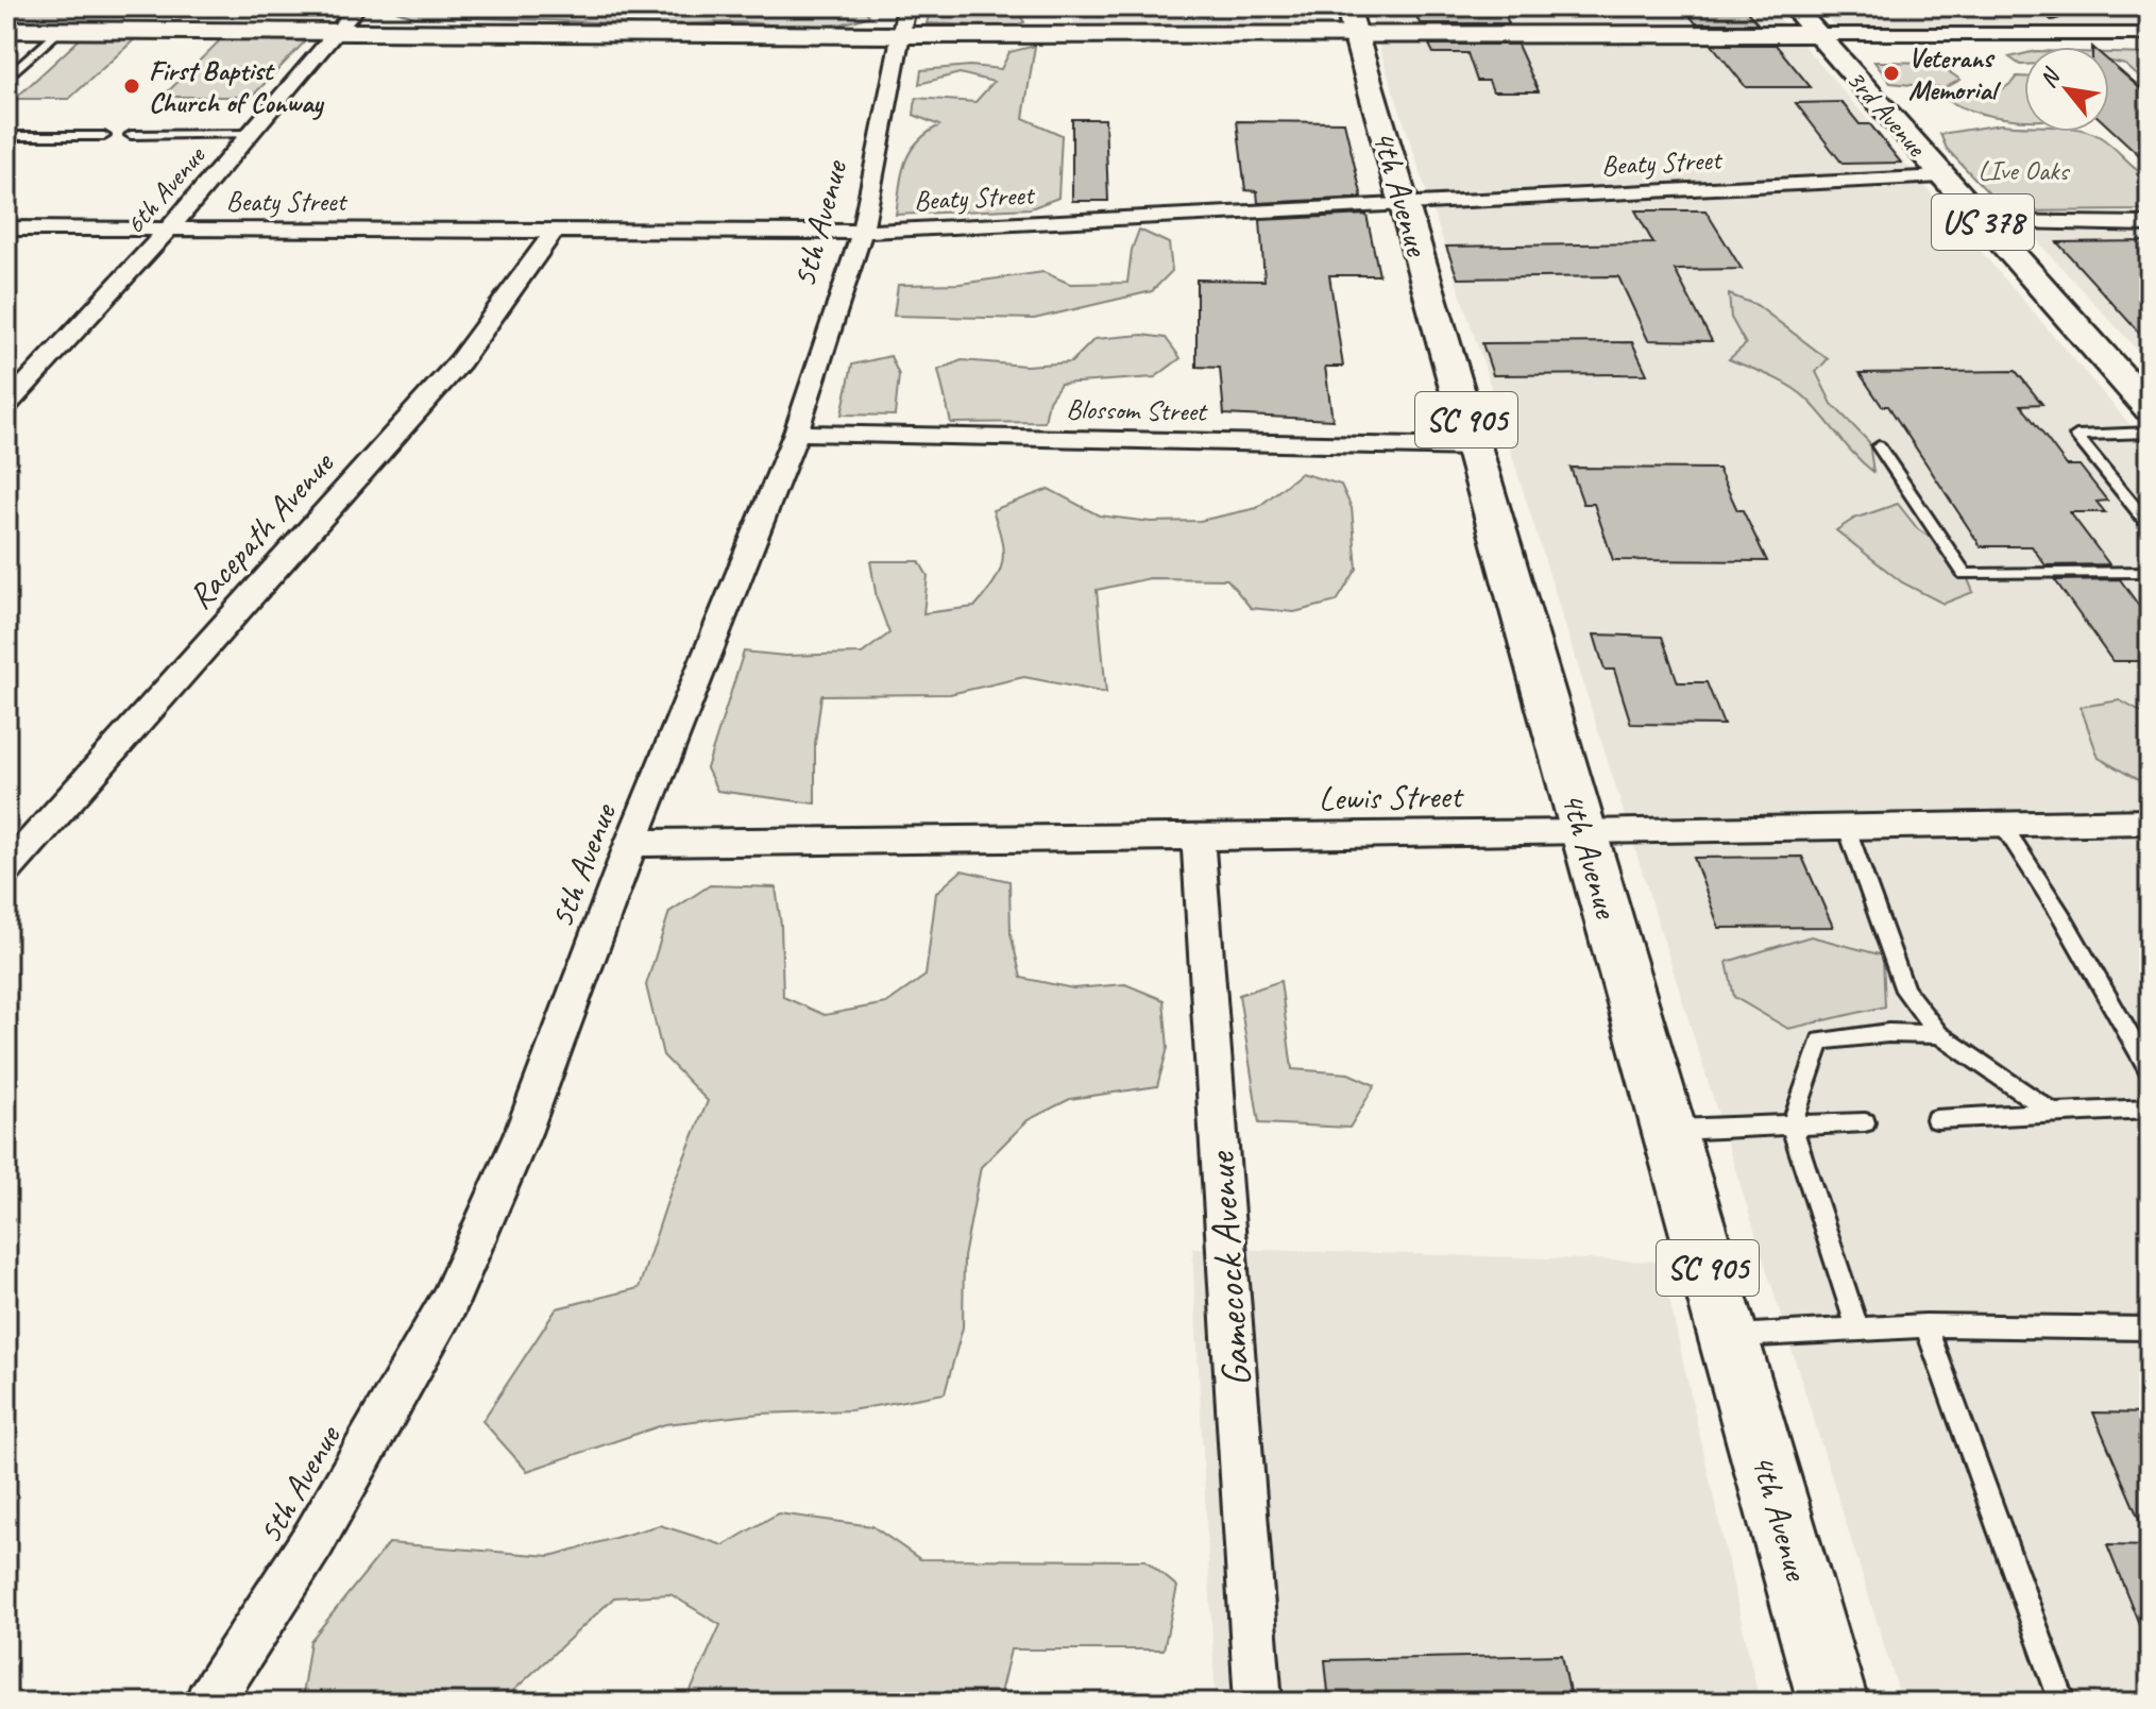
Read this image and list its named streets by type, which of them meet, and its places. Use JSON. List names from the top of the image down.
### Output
{
  "streets": {
    "main road": [
      "3rd Avenue",
      "4th Avenue",
      "US 378",
      "SC 905"
    ],
    "street": [
      "Beaty Street",
      "6th Avenue",
      "5th Avenue",
      "Blossom Street",
      "Racepath Avenue",
      "Lewis Street",
      "Gamecock Avenue"
    ]
  },
  "crossings": [
    ["3rd Avenue", "Beaty Street"],
    ["Beaty Street", "6th Avenue"],
    ["Beaty Street", "4th Avenue"],
    ["Beaty Street", "5th Avenue"],
    ["Beaty Street", "Racepath Avenue"],
    ["4th Avenue", "Blossom Street"],
    ["4th Avenue", "Lewis Street"],
    ["5th Avenue", "Blossom Street"],
    ["5th Avenue", "Lewis Street"],
    ["Lewis Street", "Gamecock Avenue"]
  ],
  "parks": ["LIve Oaks"],
  "places": ["Veterans Memorial", "First Baptist Church of Conway"],
  "north": "top left"
}
